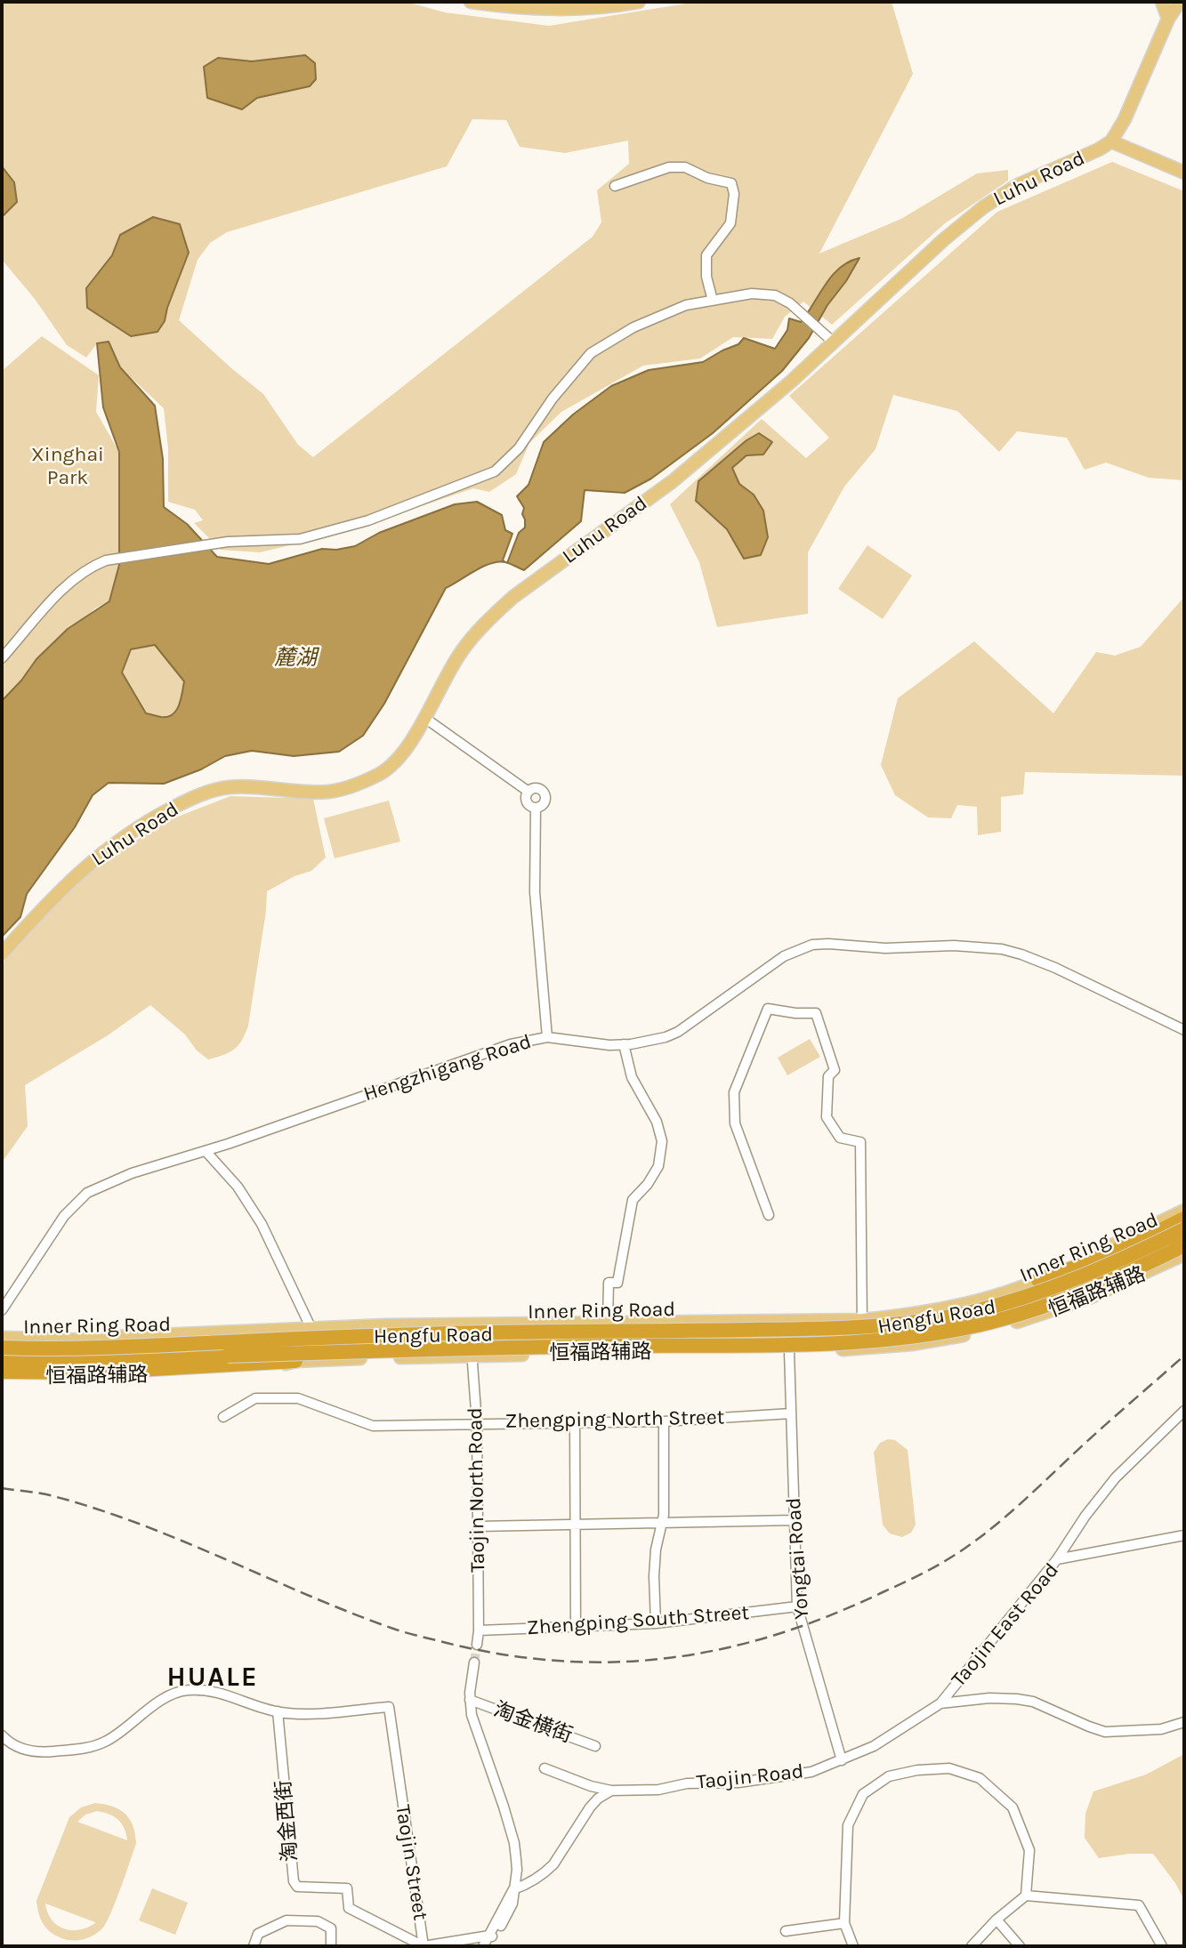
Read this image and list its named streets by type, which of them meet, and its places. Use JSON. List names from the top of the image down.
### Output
{
  "streets": {
    "highway": ["Inner Ring Road"],
    "main road": ["Luhu Road", "恒福路辅路", "Hengfu Road"],
    "street": [
      "Hengzhigang Road",
      "Zhengping North Street",
      "Taojin North Road",
      "Yongtai Road",
      "Zhengping South Street",
      "Taojin East Road",
      "淘金横街",
      "Taojin Road",
      "淘金西街",
      "Taojin Street"
    ]
  },
  "crossings": [
    ["Inner Ring Road", "Hengfu Road"],
    ["恒福路辅路", "Hengfu Road"],
    ["恒福路辅路", "Taojin North Road"],
    ["恒福路辅路", "Yongtai Road"],
    ["Hengfu Road", "Taojin North Road"],
    ["Zhengping North Street", "Taojin North Road"],
    ["Zhengping North Street", "Yongtai Road"],
    ["Taojin North Road", "Zhengping South Street"],
    ["Yongtai Road", "Zhengping South Street"],
    ["Yongtai Road", "Taojin Road"],
    ["Taojin East Road", "Taojin Road"],
    ["淘金西街", "Taojin Street"]
  ],
  "districts": ["HUALE"],
  "water": ["麓湖"],
  "parks": ["Xinghai Park"]
}
